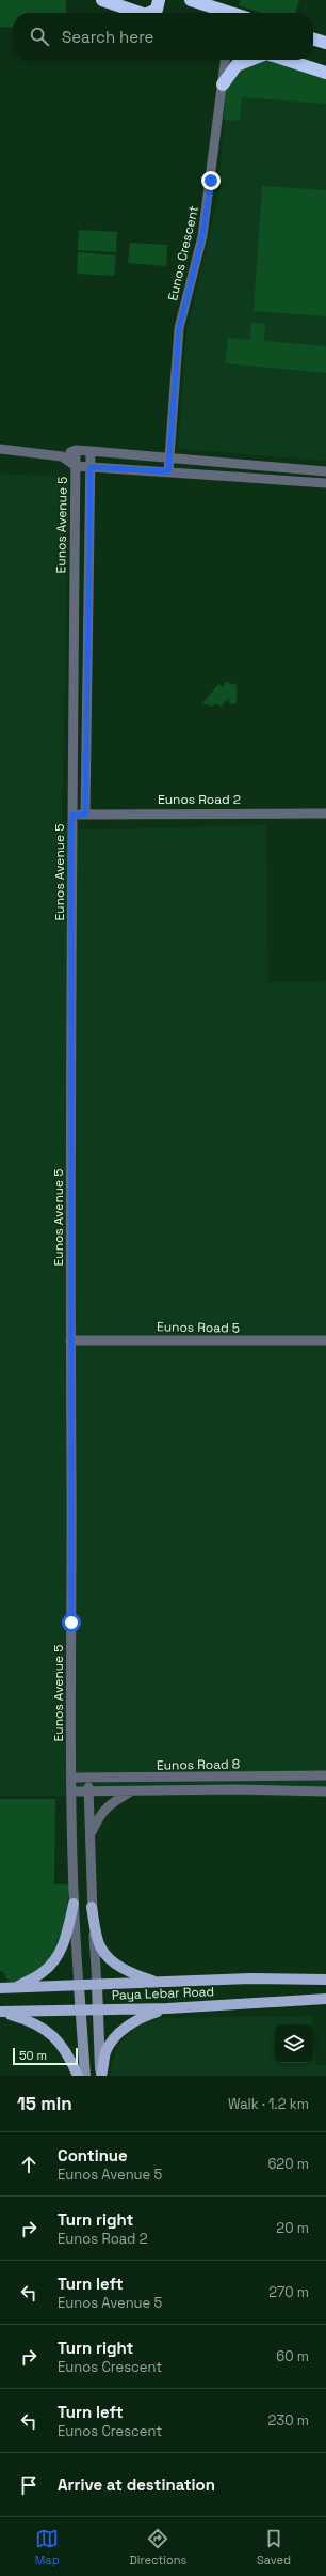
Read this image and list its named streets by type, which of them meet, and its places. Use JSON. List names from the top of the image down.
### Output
{
  "streets": {
    "main road": ["Paya Lebar Road"],
    "street": [
      "Eunos Crescent",
      "Eunos Avenue 5",
      "Eunos Road 2",
      "Eunos Road 5",
      "Eunos Road 8"
    ]
  },
  "crossings": [
    ["Eunos Avenue 5", "Eunos Road 2"],
    ["Eunos Avenue 5", "Eunos Road 5"],
    ["Eunos Avenue 5", "Eunos Road 8"],
    ["Eunos Avenue 5", "Paya Lebar Road"]
  ],
  "scale_bar": "50 m",
  "page": {
    "search": "Search here",
    "scale": "50 m",
    "heading": ["15 min", "Walk · 1.2 km"],
    "list": [
      ["Continue", "Eunos Avenue 5", "620 m"],
      ["Turn right", "Eunos Road 2", "20 m"],
      ["Turn left", "Eunos Avenue 5", "270 m"],
      ["Turn right", "Eunos Crescent", "60 m"],
      ["Turn left", "Eunos Crescent", "230 m"],
      "Arrive at destination"
    ],
    "nav": ["Map", "Directions", "Saved"]
  }
}
